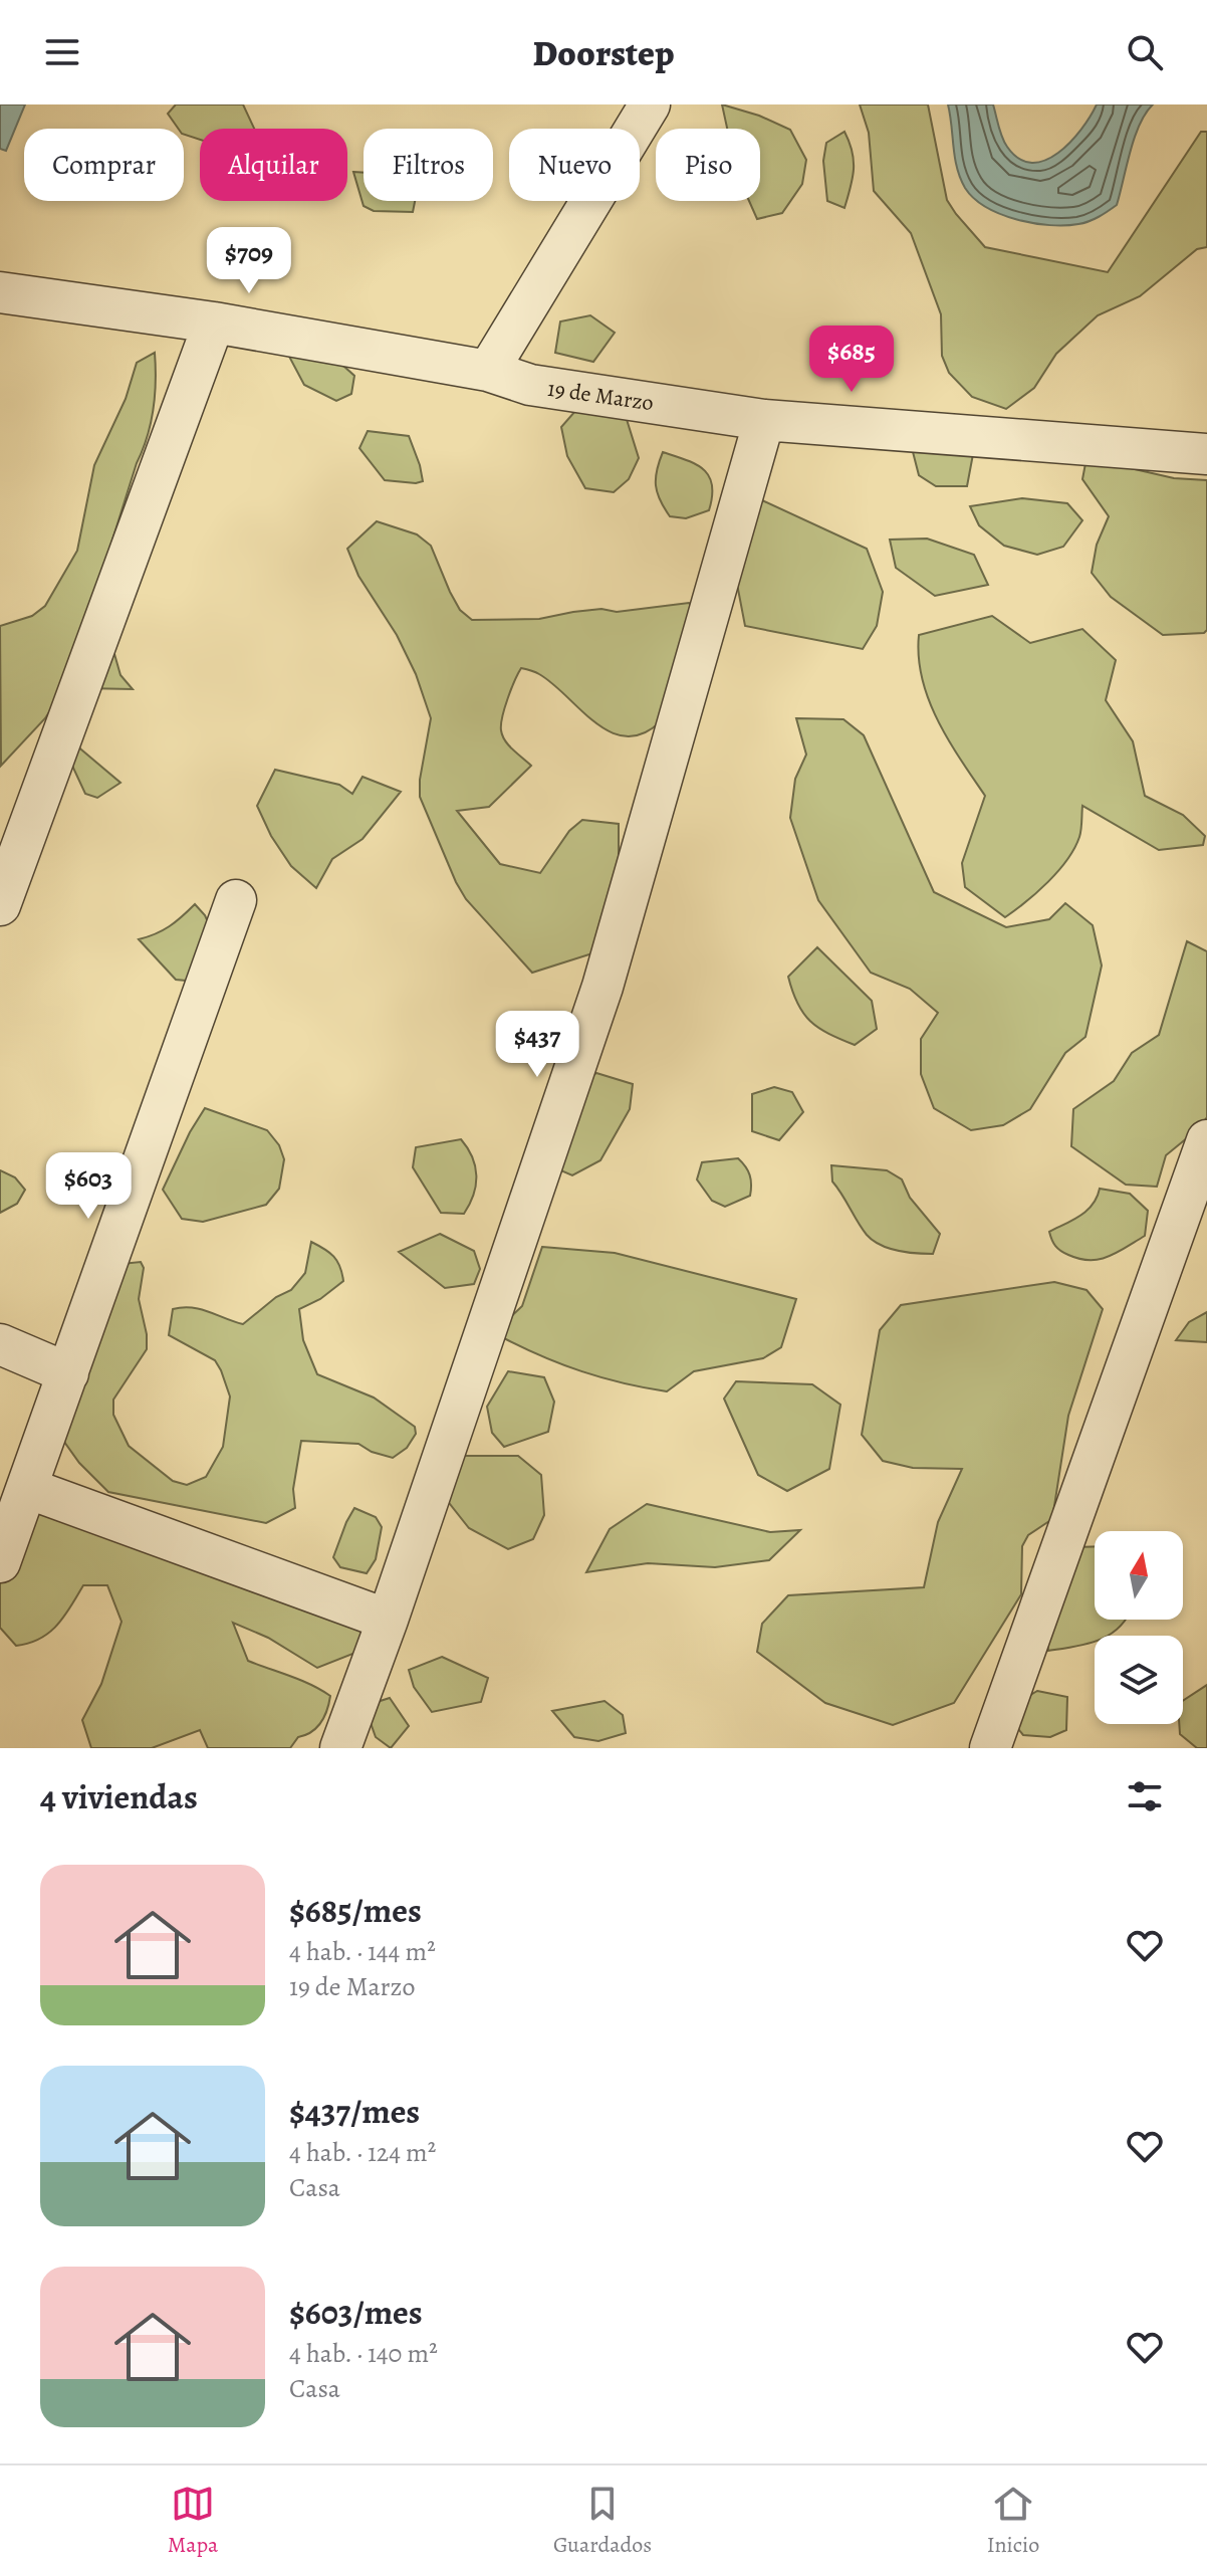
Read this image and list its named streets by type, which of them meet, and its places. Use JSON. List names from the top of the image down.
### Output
{
  "streets": {
    "street": ["19 de Marzo"]
  },
  "north": "top",
  "page": {
    "header": "Doorstep",
    "chip": [
      "Comprar",
      "Alquilar",
      "Filtros",
      "Nuevo",
      "Piso"
    ],
    "price": [
      "$709",
      "$685",
      "$437",
      "$603"
    ],
    "heading": "4 viviendas",
    "list": [
      {
        "name": "$685/mes",
        "note": "4 hab. · 144 m² · 19 de Marzo"
      },
      {
        "name": "$437/mes",
        "note": "4 hab. · 124 m² · Casa"
      },
      {
        "name": "$603/mes",
        "note": "4 hab. · 140 m² · Casa"
      }
    ],
    "tabs": ["Mapa", "Guardados", "Inicio"]
  }
}
